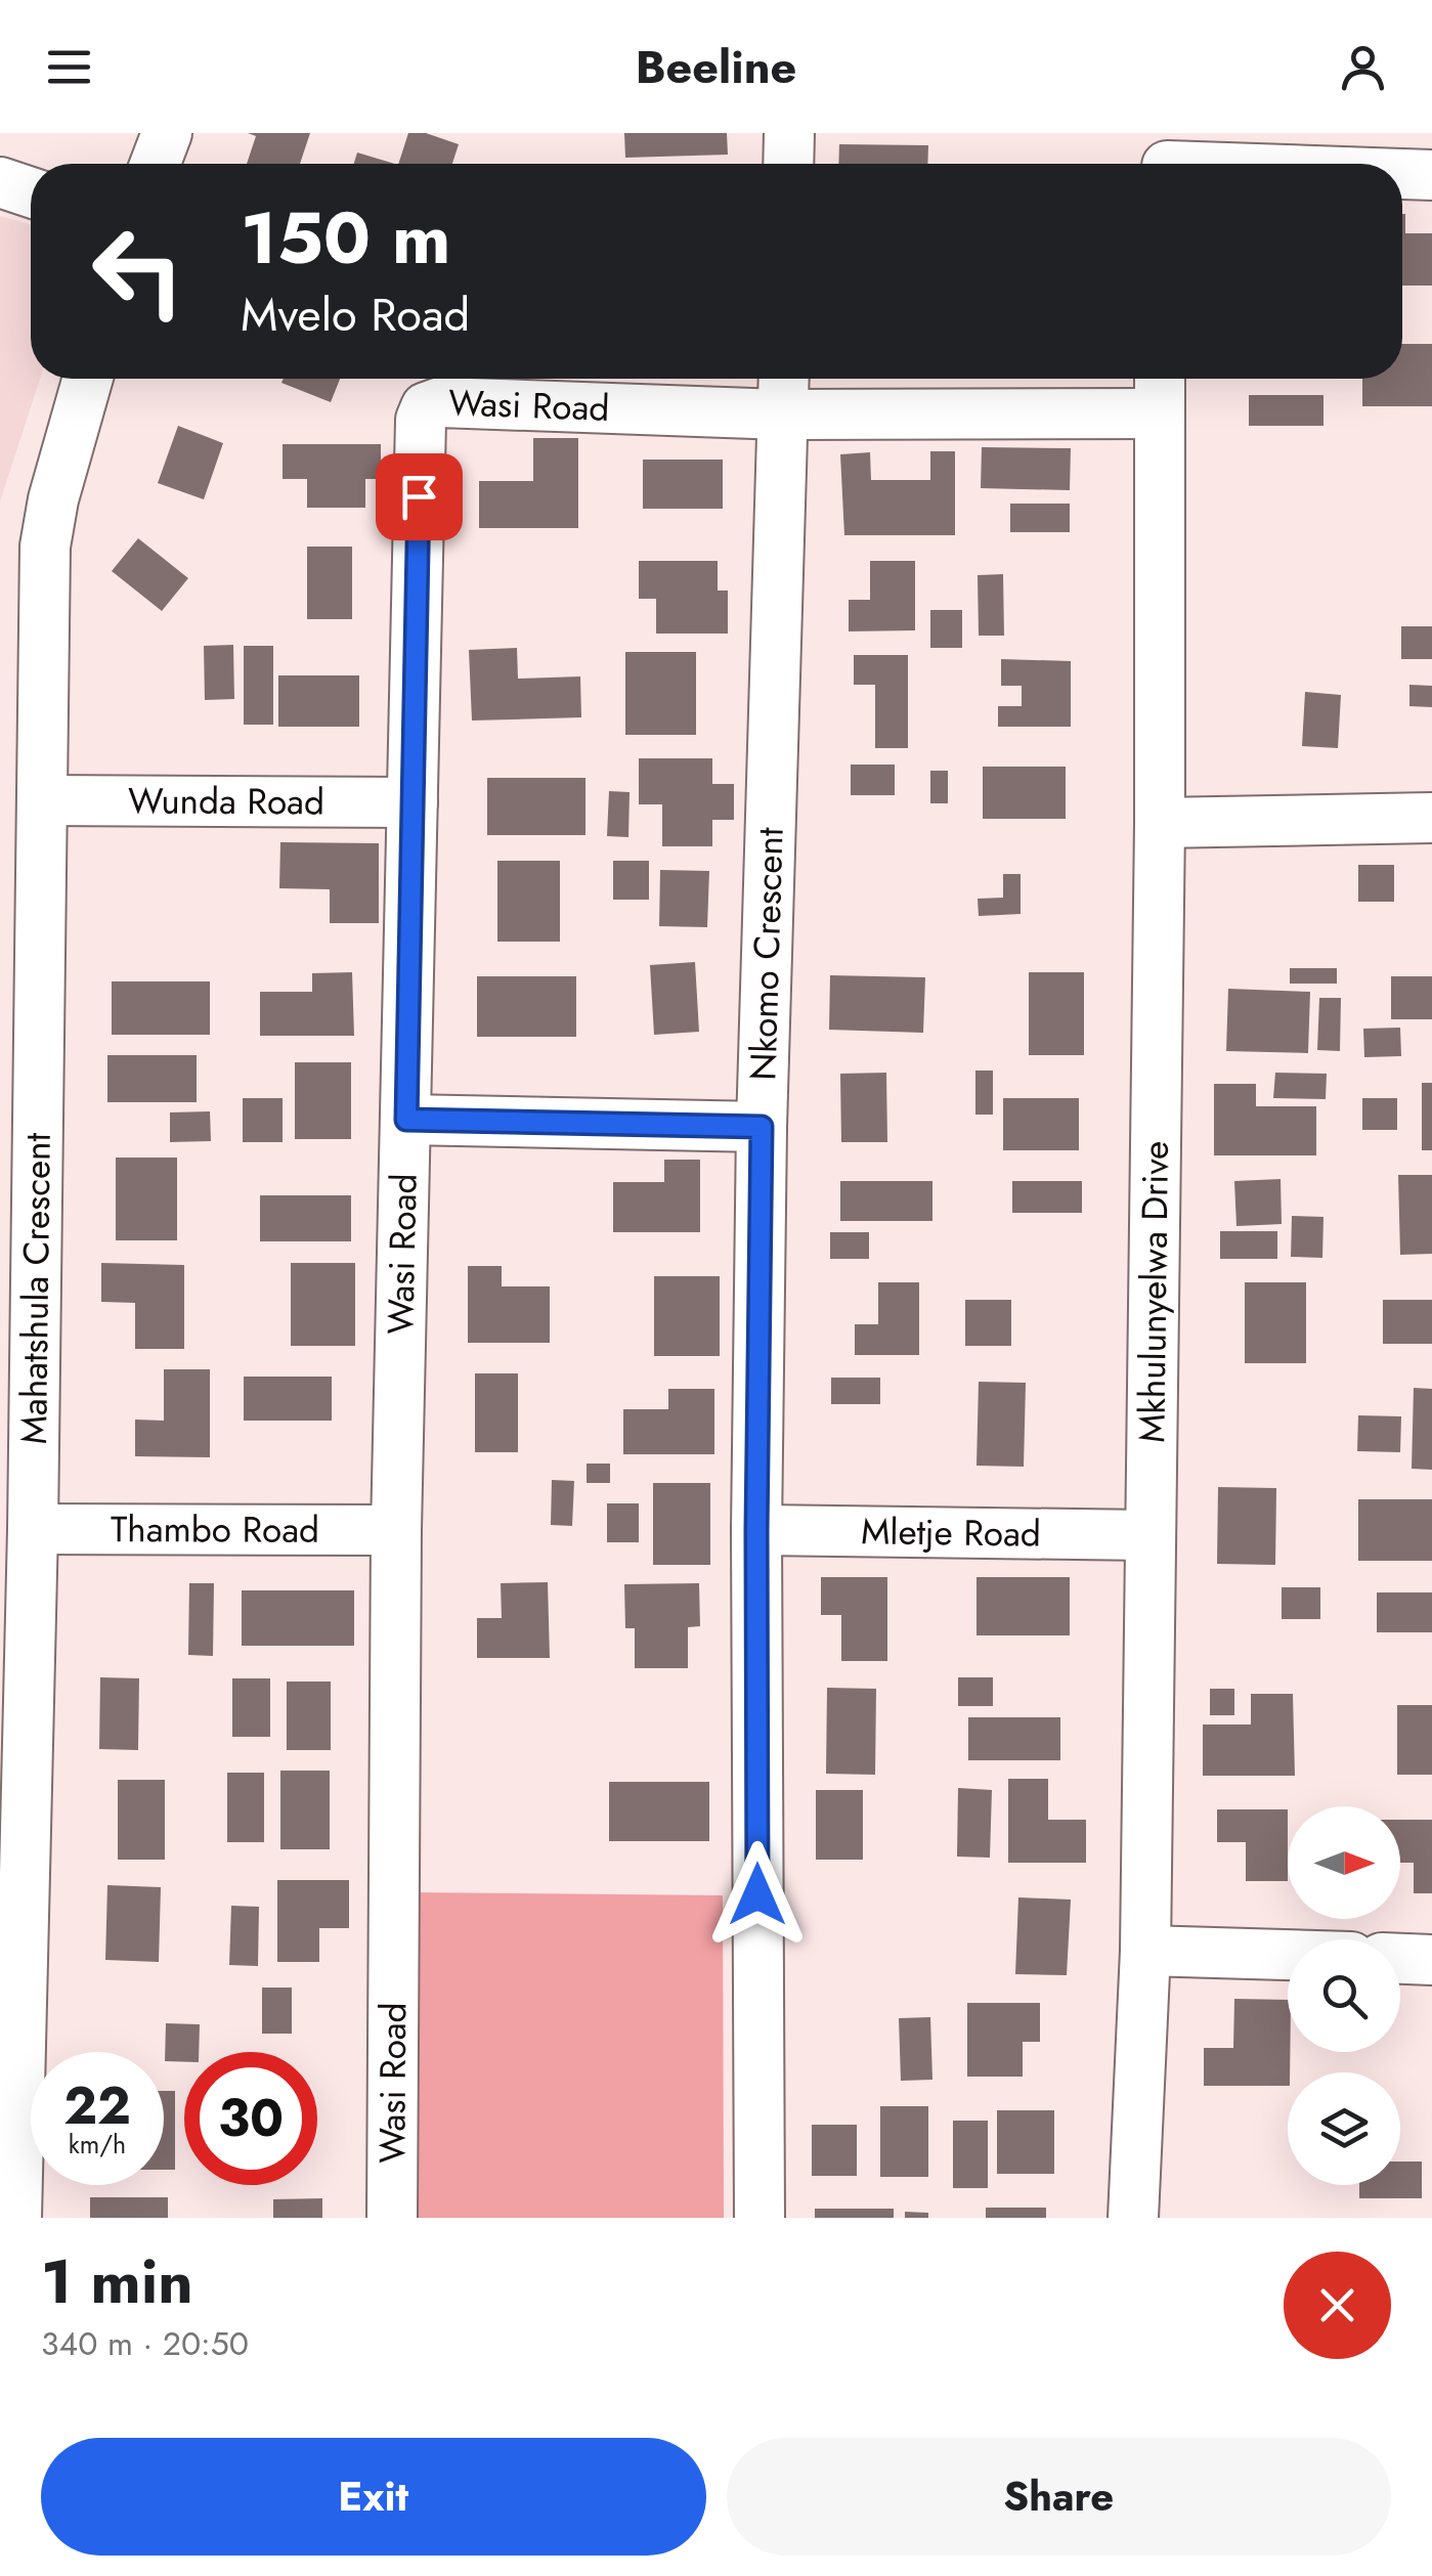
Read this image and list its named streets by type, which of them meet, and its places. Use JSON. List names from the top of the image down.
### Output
{
  "streets": {
    "street": [
      "Wasi Road",
      "Wunda Road",
      "Nkomo Crescent",
      "Mahatshula Crescent",
      "Mkhulunyelwa Drive",
      "Thambo Road",
      "Mletje Road"
    ]
  },
  "crossings": [
    ["Wasi Road", "Wunda Road"],
    ["Wasi Road", "Nkomo Crescent"],
    ["Wasi Road", "Mkhulunyelwa Drive"],
    ["Wasi Road", "Thambo Road"],
    ["Wunda Road", "Mahatshula Crescent"],
    ["Nkomo Crescent", "Mletje Road"],
    ["Mahatshula Crescent", "Thambo Road"],
    ["Mkhulunyelwa Drive", "Mletje Road"]
  ],
  "north": "right",
  "page": {
    "header": "Beeline",
    "turn": ["150 m", "Mvelo Road"],
    "speed": "22 km/h",
    "limit": "30",
    "heading": ["1 min", "340 m · 20:50"],
    "buttons": ["Exit", "Share"]
  }
}
